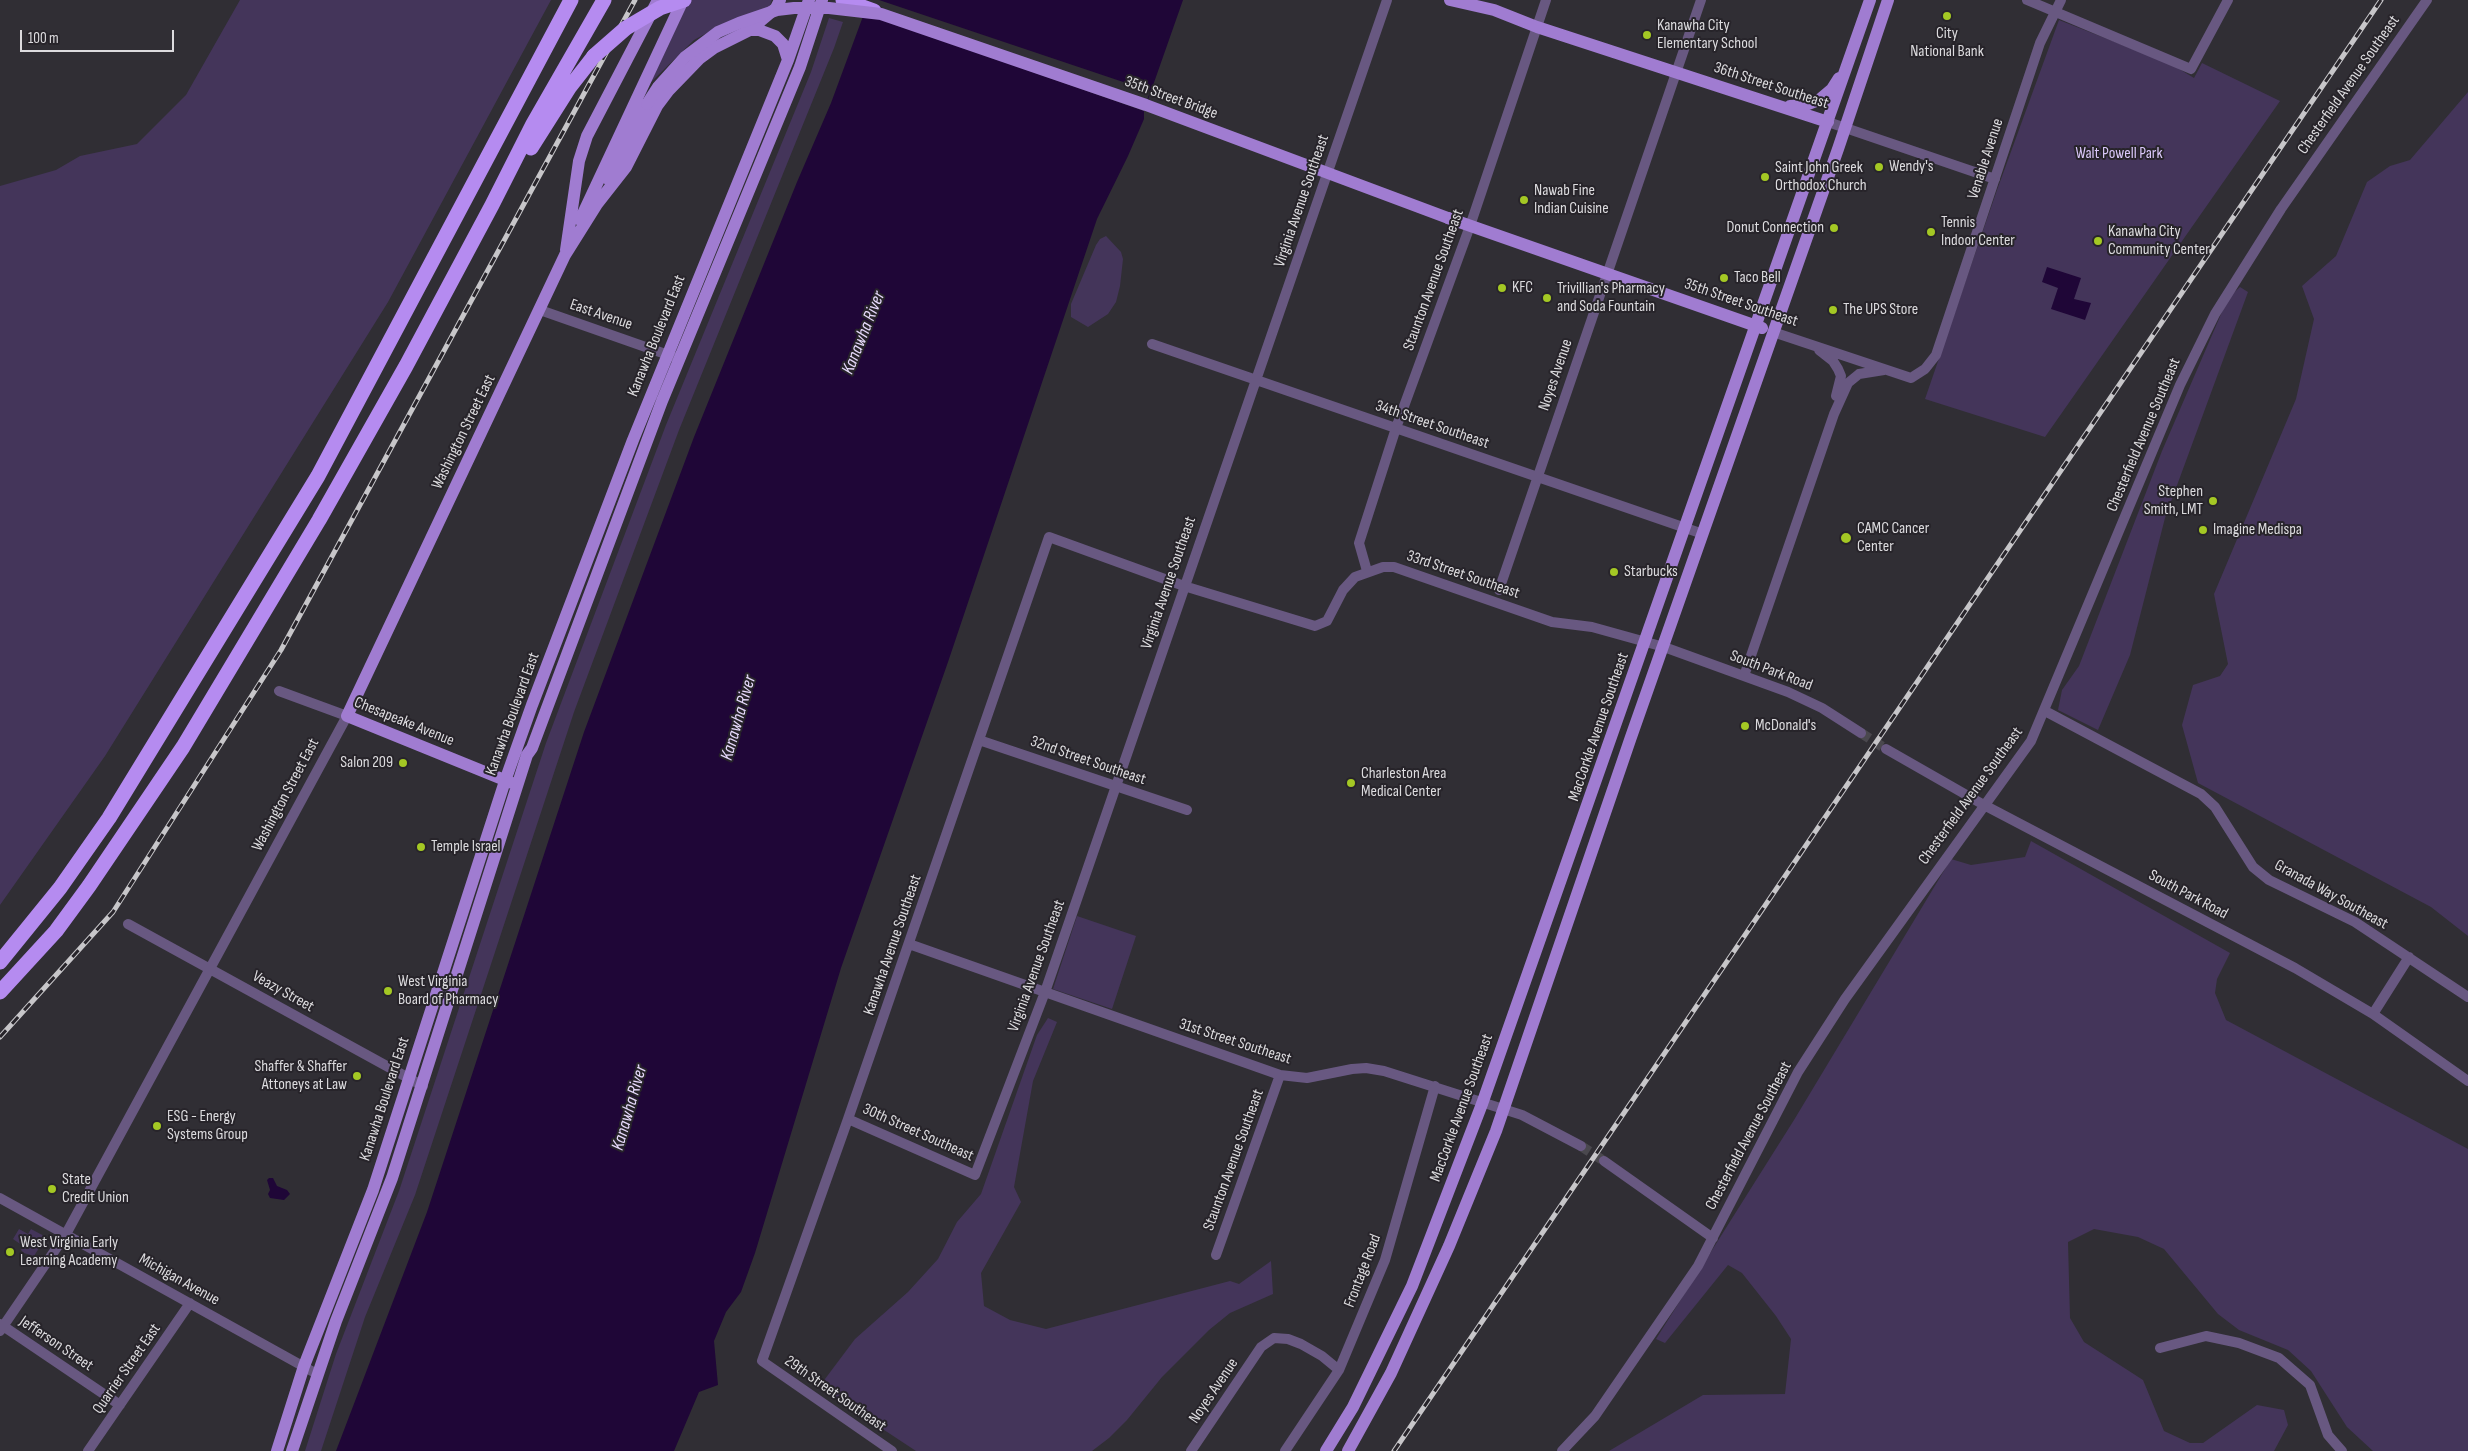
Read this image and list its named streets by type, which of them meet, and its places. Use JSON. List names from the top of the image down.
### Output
{
  "streets": {
    "main road": [
      "36th Street Southeast",
      "35th Street Bridge",
      "35th Street Southeast",
      "Kanawha Boulevard East",
      "Washington Street East",
      "Chesapeake Avenue",
      "MacCorkle Avenue Southeast"
    ],
    "street": [
      "Chesterfield Avenue Southeast",
      "Venable Avenue",
      "Virginia Avenue Southeast",
      "Staunton Avenue Southeast",
      "East Avenue",
      "Noyes Avenue",
      "34th Street Southeast",
      "33rd Street Southeast",
      "South Park Road",
      "32nd Street Southeast",
      "Granada Way Southeast",
      "Kanawha Avenue Southeast",
      "Veazy Street",
      "31st Street Southeast",
      "30th Street Southeast",
      "Frontage Road",
      "Michigan Avenue",
      "Jefferson Street",
      "Quarrier Street East",
      "29th Street Southeast"
    ]
  },
  "crossings": [
    ["Chesterfield Avenue Southeast", "South Park Road"],
    ["Chesterfield Avenue Southeast", "Granada Way Southeast"],
    ["36th Street Southeast", "Venable Avenue"],
    ["36th Street Southeast", "Staunton Avenue Southeast"],
    ["36th Street Southeast", "Noyes Avenue"],
    ["36th Street Southeast", "MacCorkle Avenue Southeast"],
    ["35th Street Bridge", "35th Street Southeast"],
    ["35th Street Bridge", "Washington Street East"],
    ["Venable Avenue", "35th Street Southeast"],
    ["Virginia Avenue Southeast", "34th Street Southeast"],
    ["Virginia Avenue Southeast", "33rd Street Southeast"],
    ["Virginia Avenue Southeast", "32nd Street Southeast"],
    ["Virginia Avenue Southeast", "31st Street Southeast"],
    ["Virginia Avenue Southeast", "30th Street Southeast"],
    ["Staunton Avenue Southeast", "35th Street Southeast"],
    ["Staunton Avenue Southeast", "34th Street Southeast"],
    ["Staunton Avenue Southeast", "33rd Street Southeast"],
    ["Staunton Avenue Southeast", "31st Street Southeast"],
    ["35th Street Southeast", "Noyes Avenue"],
    ["35th Street Southeast", "MacCorkle Avenue Southeast"],
    ["East Avenue", "Kanawha Boulevard East"],
    ["East Avenue", "Washington Street East"],
    ["Kanawha Boulevard East", "Chesapeake Avenue"],
    ["Kanawha Boulevard East", "Veazy Street"],
    ["Kanawha Boulevard East", "Michigan Avenue"],
    ["Noyes Avenue", "34th Street Southeast"],
    ["Noyes Avenue", "Frontage Road"],
    ["34th Street Southeast", "MacCorkle Avenue Southeast"],
    ["Washington Street East", "Chesapeake Avenue"],
    ["Washington Street East", "Veazy Street"],
    ["Washington Street East", "Michigan Avenue"],
    ["Washington Street East", "Jefferson Street"],
    ["33rd Street Southeast", "South Park Road"],
    ["33rd Street Southeast", "MacCorkle Avenue Southeast"],
    ["33rd Street Southeast", "Kanawha Avenue Southeast"],
    ["South Park Road", "MacCorkle Avenue Southeast"],
    ["MacCorkle Avenue Southeast", "31st Street Southeast"],
    ["32nd Street Southeast", "Kanawha Avenue Southeast"],
    ["Kanawha Avenue Southeast", "31st Street Southeast"],
    ["Kanawha Avenue Southeast", "30th Street Southeast"],
    ["Kanawha Avenue Southeast", "29th Street Southeast"],
    ["31st Street Southeast", "Frontage Road"],
    ["Michigan Avenue", "Quarrier Street East"],
    ["Jefferson Street", "Quarrier Street East"]
  ],
  "water": ["Kanawha River"],
  "parks": ["Walt Powell Park"],
  "places": [
    "City National Bank",
    "Kanawha City Elementary School",
    "Wendy's",
    "Saint John Greek Orthodox Church",
    "Nawab Fine Indian Cuisine",
    "Donut Connection",
    "Tennis Indoor Center",
    "Kanawha City Community Center",
    "Taco Bell",
    "KFC",
    "Trivillian's Pharmacy and Soda Fountain",
    "The UPS Store",
    "Stephen Smith, LMT",
    "Imagine Medispa",
    "CAMC Cancer Center",
    "Starbucks",
    "McDonald's",
    "Salon 209",
    "Charleston Area Medical Center",
    "Temple Israel",
    "West Virginia Board of Pharmacy",
    "Shaffer & Shaffer Attoneys at Law",
    "ESG - Energy Systems Group",
    "State Credit Union",
    "West Virginia Early Learning Academy"
  ],
  "scale_bar": "100 m"
}
